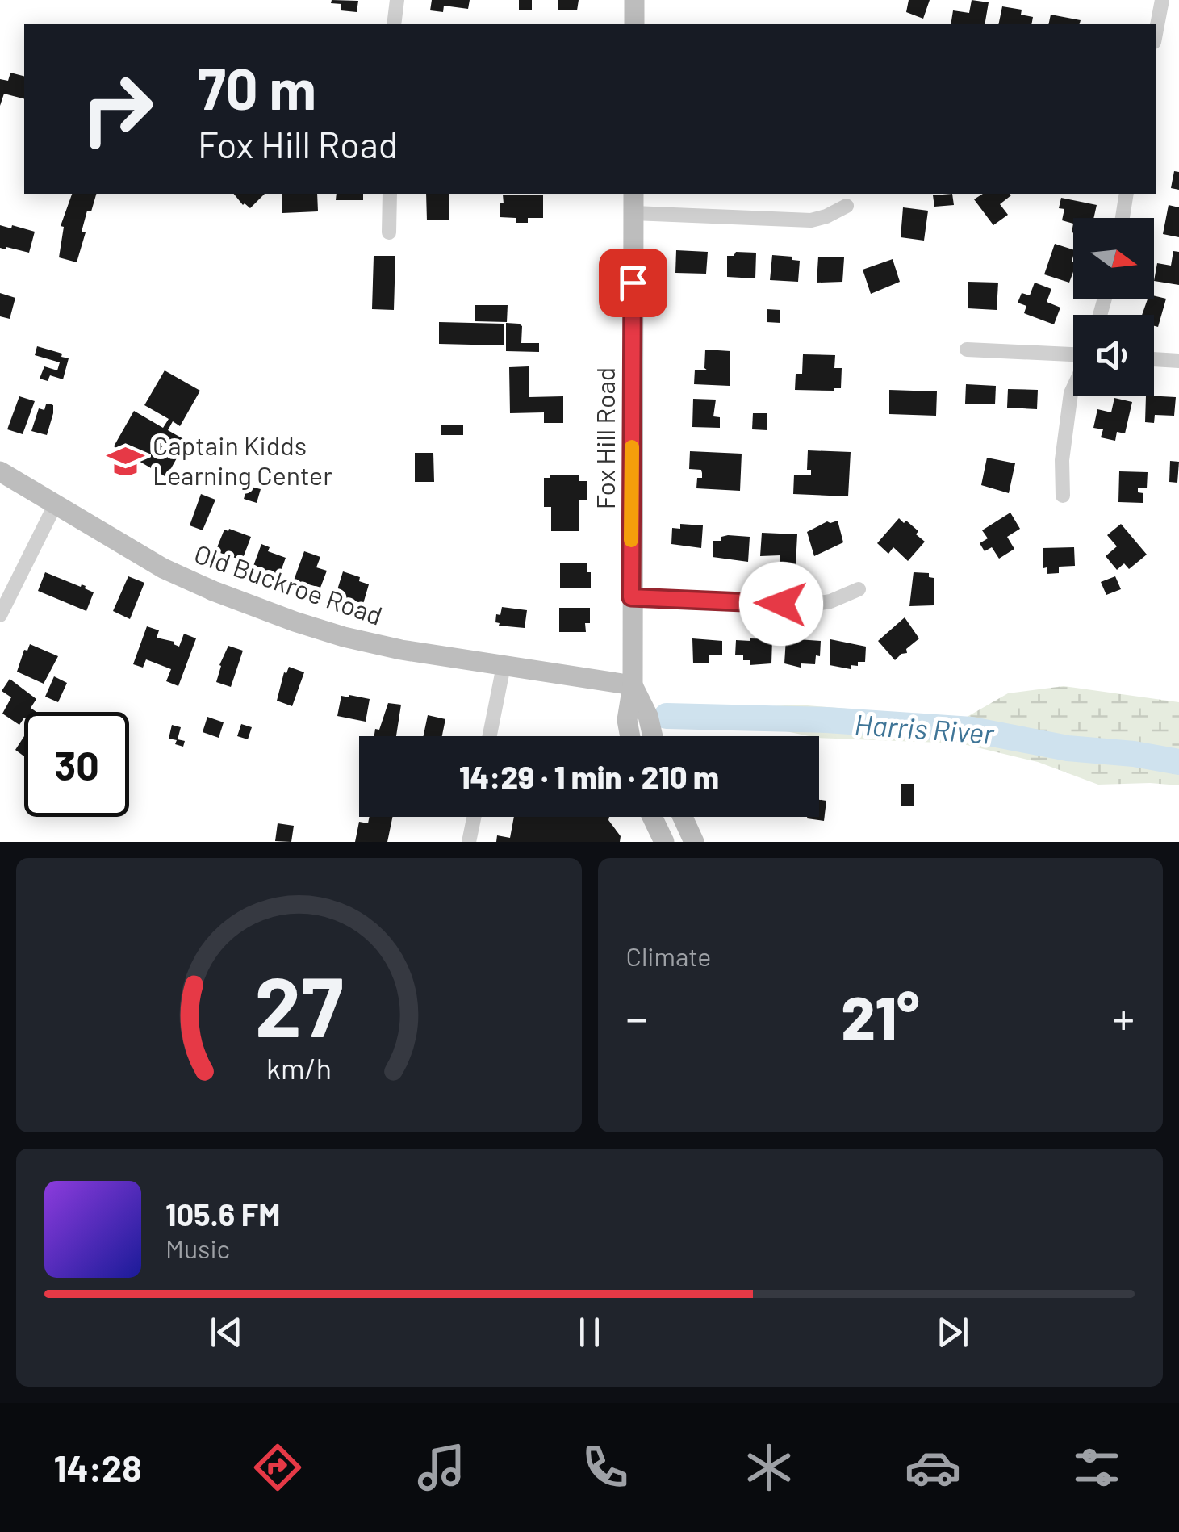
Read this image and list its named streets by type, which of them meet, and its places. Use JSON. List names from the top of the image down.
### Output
{
  "streets": {
    "main road": ["Fox Hill Road", "Old Buckroe Road"]
  },
  "crossings": [
    ["Fox Hill Road", "Old Buckroe Road"]
  ],
  "water": ["Harris River"],
  "places": {
    "school or university": ["Captain Kidds Learning Center"]
  },
  "north": "right",
  "page": {
    "turn": ["70 m", "Fox Hill Road"],
    "limit": "30",
    "trip": "14:29 · 1 min · 210 m",
    "tile": "Climate",
    "heat": ["−", "21°", "+"],
    "song": ["105.6 FM", "Music"],
    "tabs": "14:28",
    "gauge": ["27", "km/h"]
  }
}
